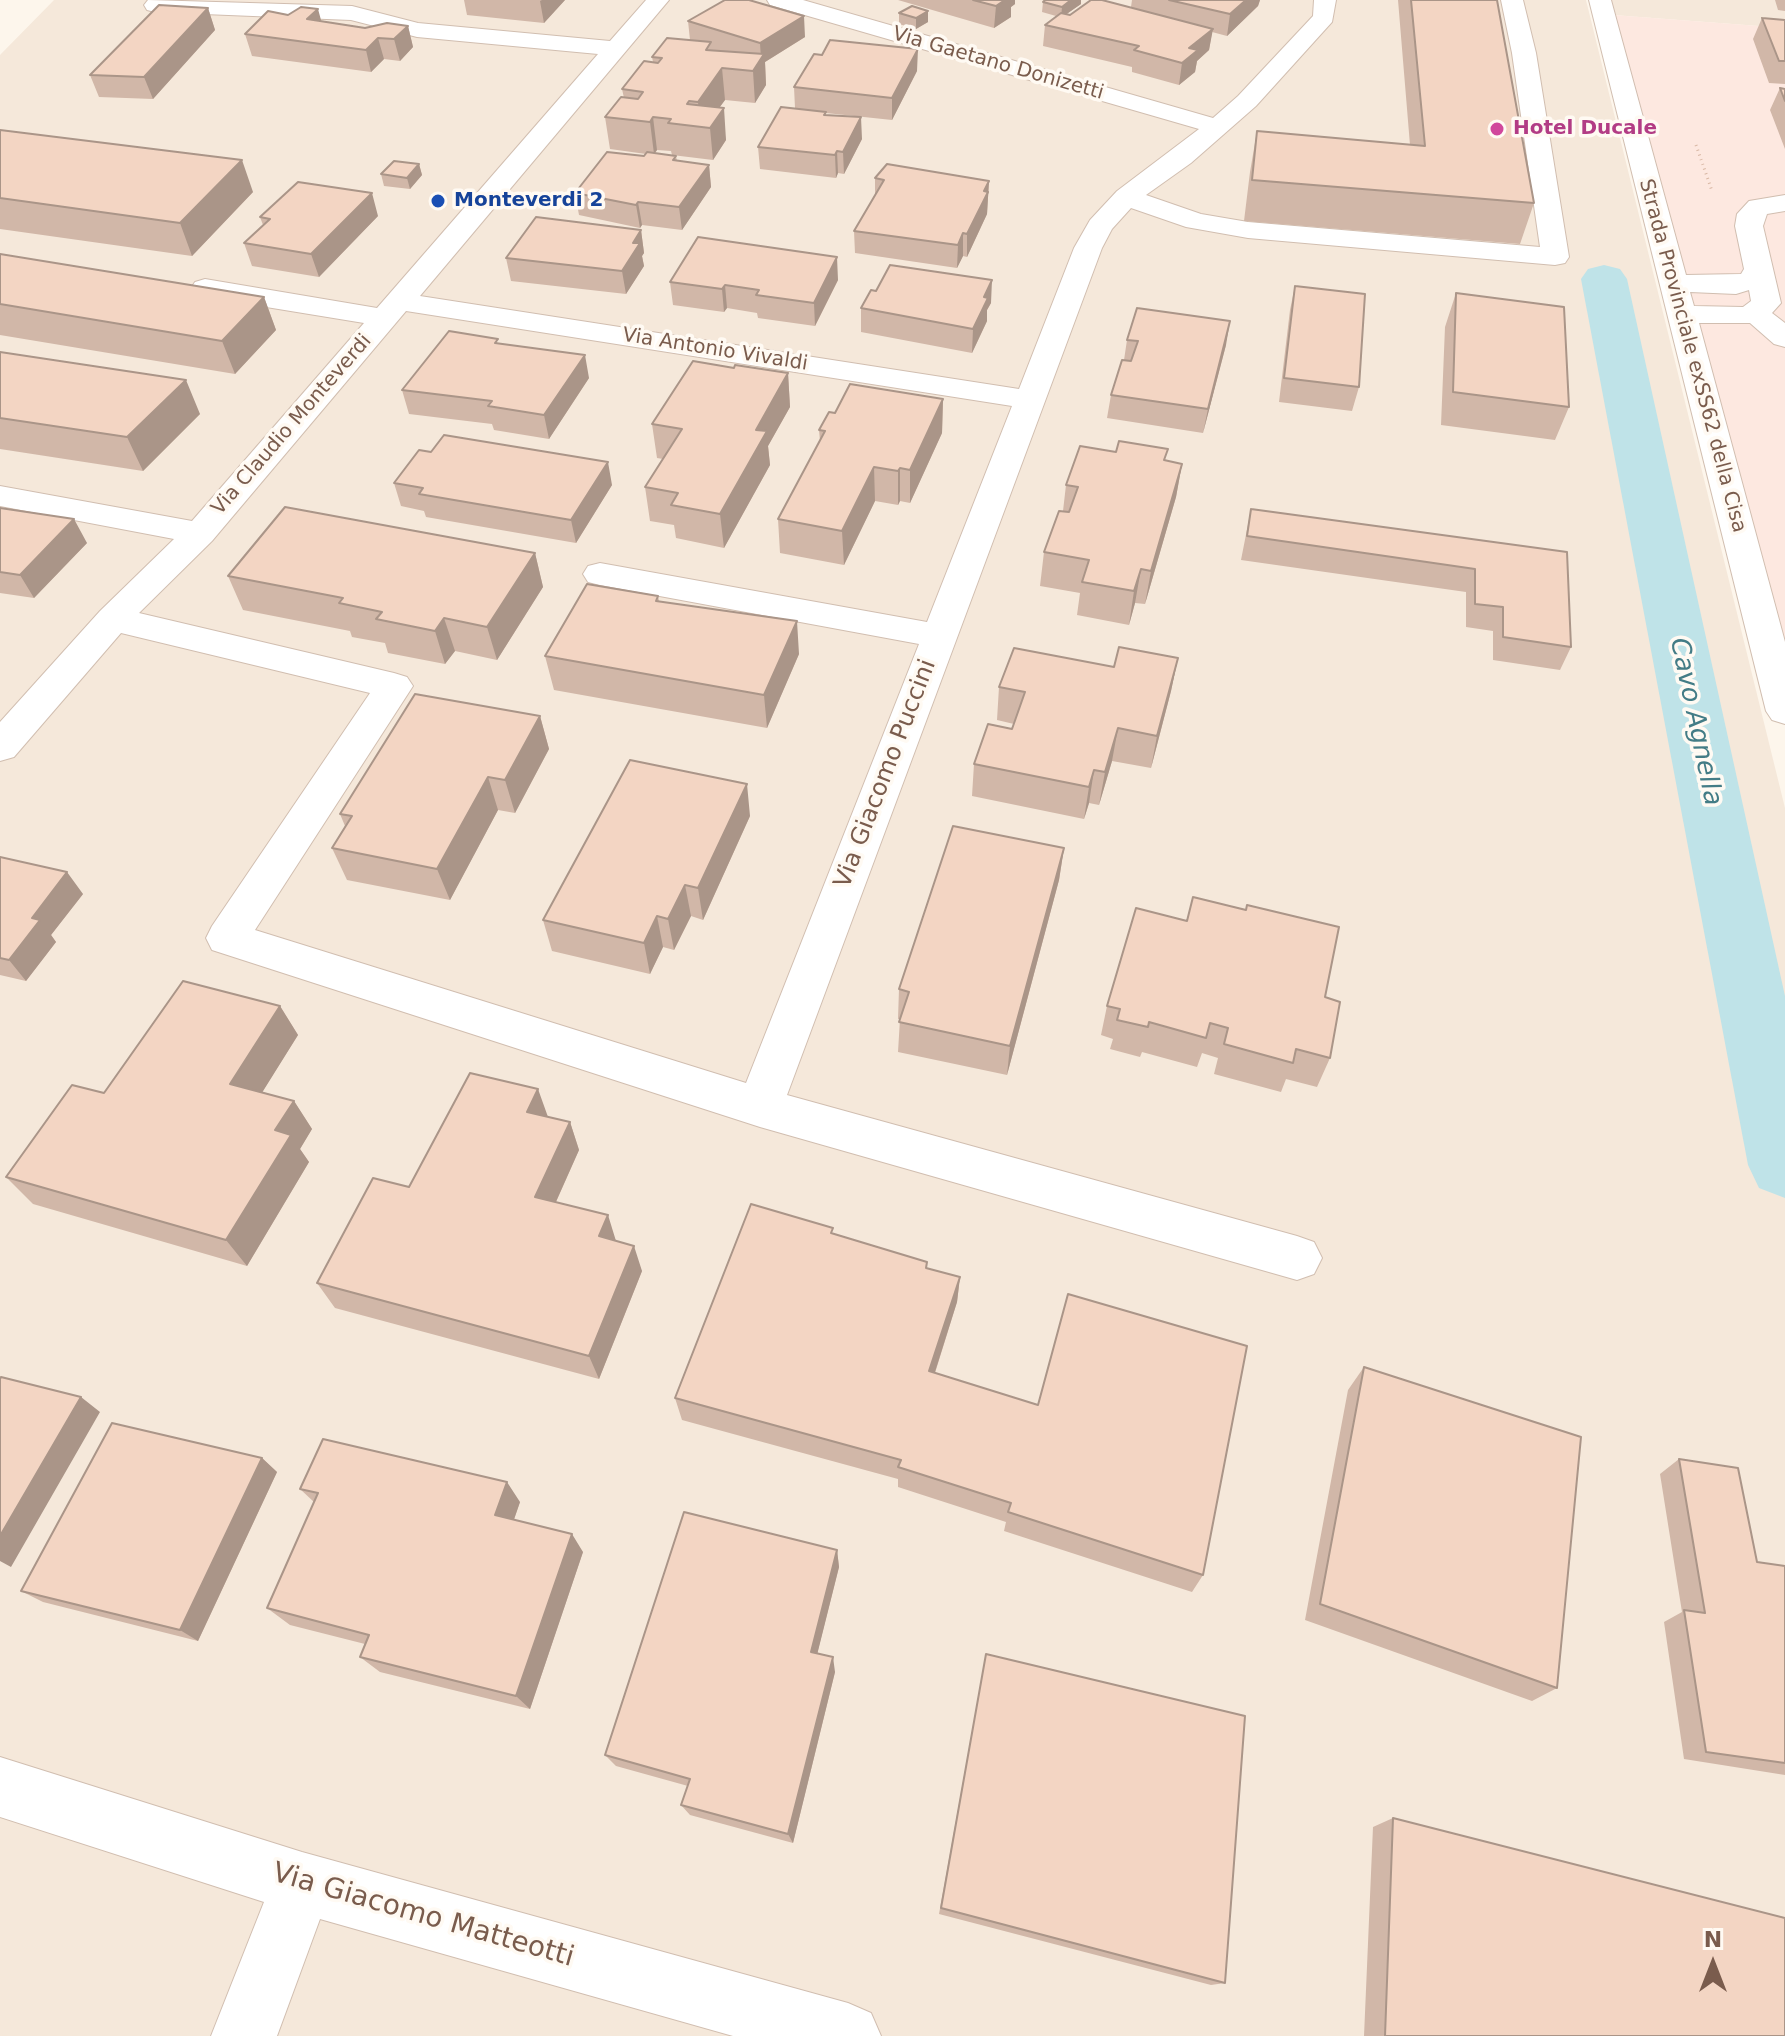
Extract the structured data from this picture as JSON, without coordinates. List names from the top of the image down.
{
  "streets": {
    "street": [
      "Via Gaetano Donizetti",
      "Via Antonio Vivaldi",
      "Strada Provinciale exSS62 della Cisa",
      "Via Claudio Monteverdi",
      "Via Giacomo Puccini",
      "Via Giacomo Matteotti"
    ]
  },
  "crossings": [
    ["Via Gaetano Donizetti", "Via Giacomo Puccini"],
    ["Via Antonio Vivaldi", "Via Claudio Monteverdi"],
    ["Via Antonio Vivaldi", "Via Giacomo Puccini"]
  ],
  "water": ["Cavo Agnella"],
  "places": ["Hotel Ducale", "Monteverdi 2"],
  "north": "top"
}
